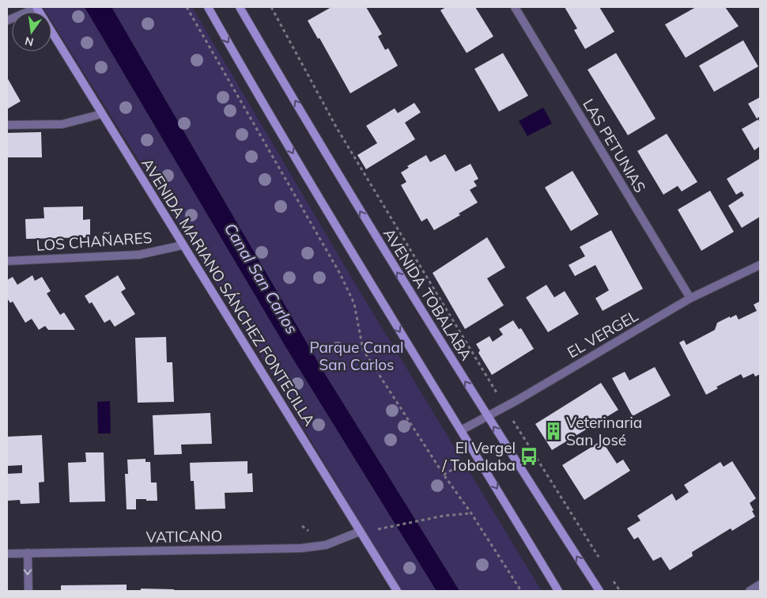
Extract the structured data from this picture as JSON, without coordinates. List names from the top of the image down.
{
  "streets": {
    "main road": ["AVENIDA MARIANO SÁNCHEZ FONTECILLA", "AVENIDA TOBALABA"],
    "street": [
      "LAS PETUNIAS",
      "LOS CHAÑARES",
      "EL VERGEL",
      "VATICANO"
    ]
  },
  "crossings": [
    ["LAS PETUNIAS", "EL VERGEL"],
    ["LOS CHAÑARES", "AVENIDA MARIANO SÁNCHEZ FONTECILLA"],
    ["AVENIDA MARIANO SÁNCHEZ FONTECILLA", "VATICANO"],
    ["AVENIDA TOBALABA", "EL VERGEL"]
  ],
  "water": ["Canal San Carlos"],
  "parks": ["Parque Canal San Carlos"],
  "places": {
    "building": ["Veterinaria San José"],
    "bus stop": ["El Vergel / Tobalaba"]
  },
  "north": "bottom"
}
